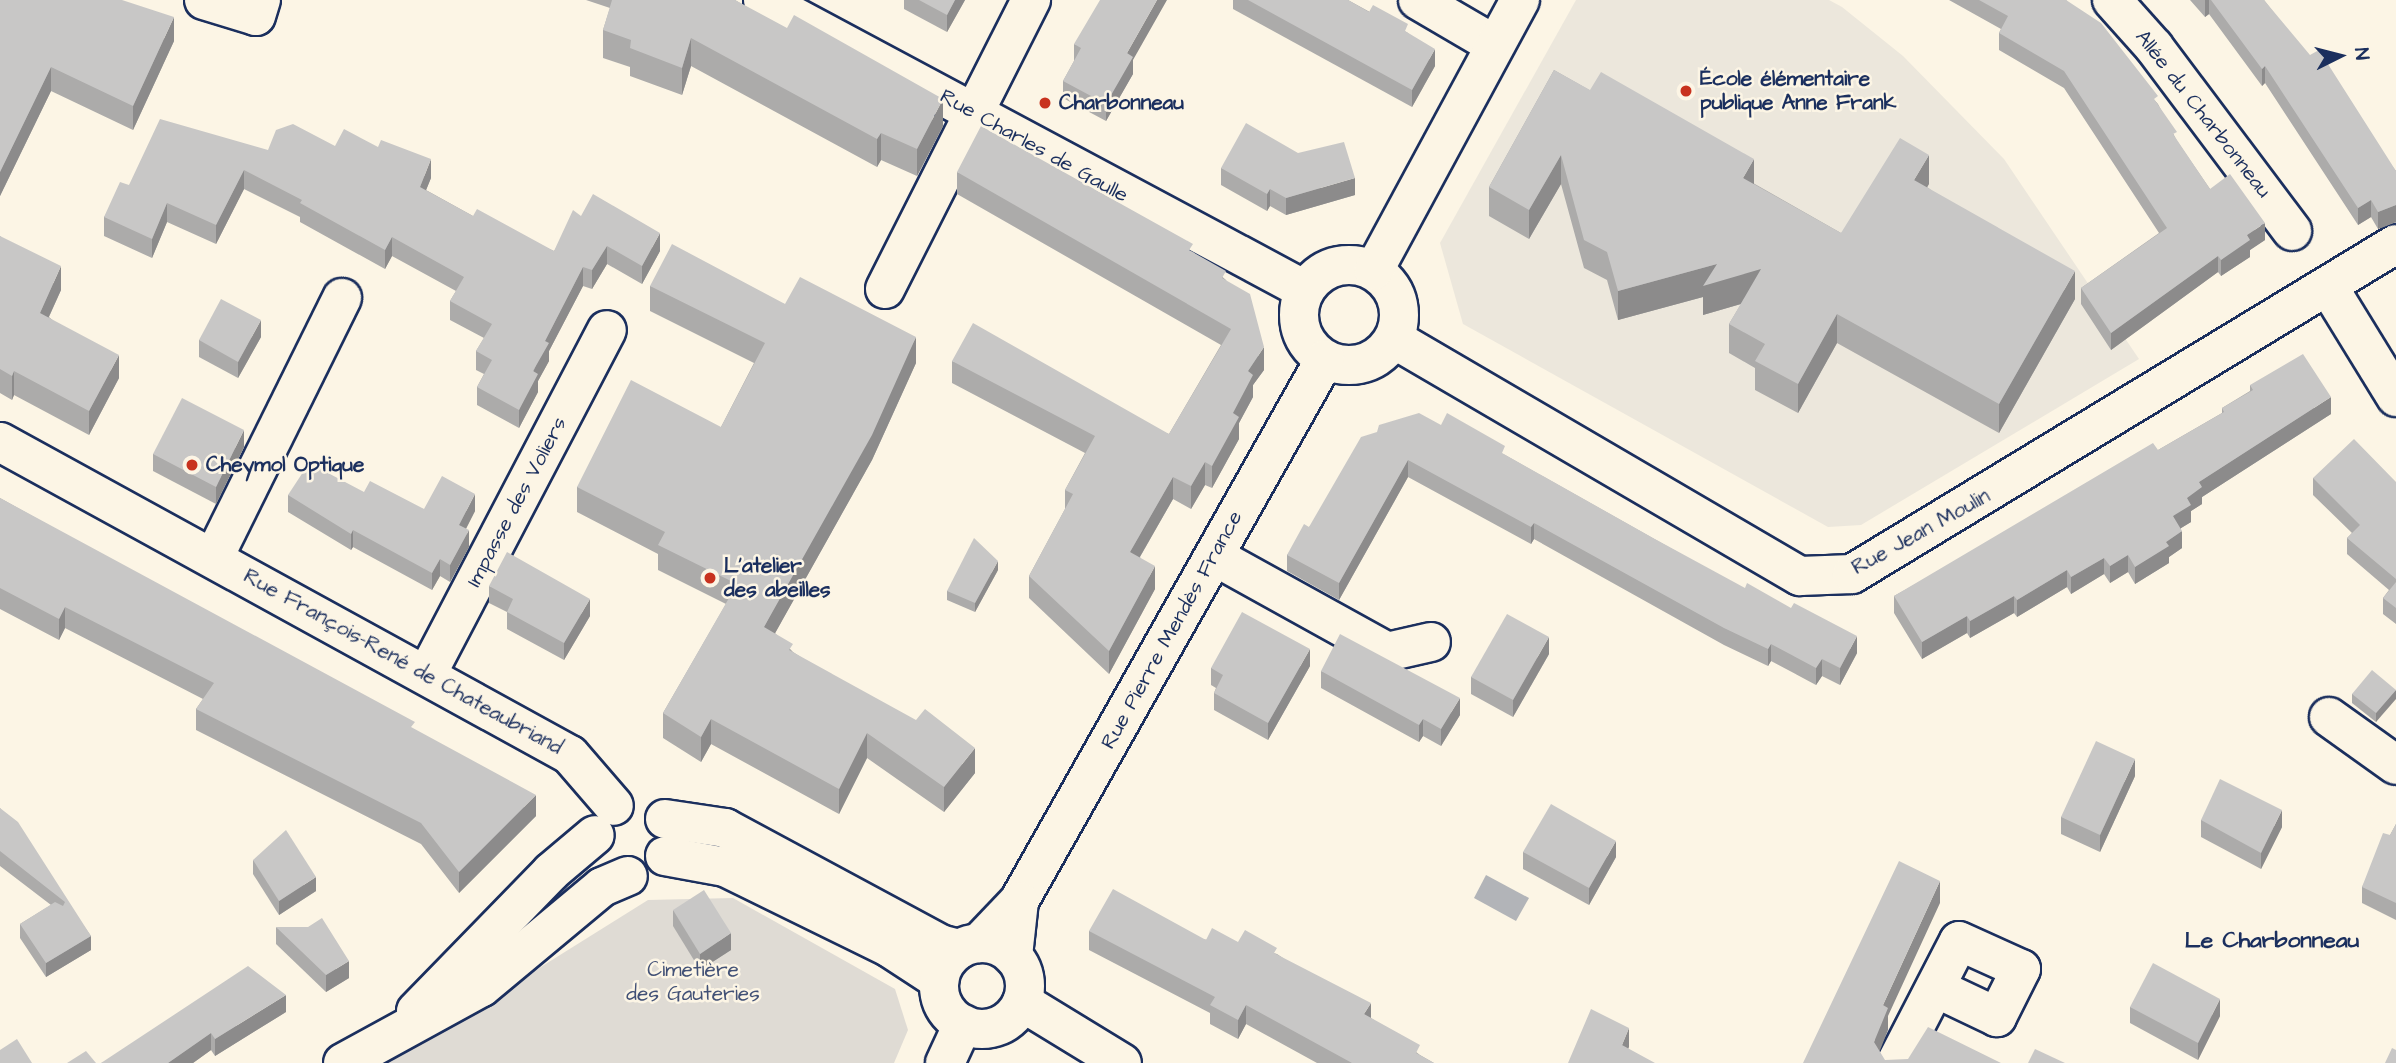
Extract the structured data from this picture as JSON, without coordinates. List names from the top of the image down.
{
  "streets": {
    "street": [
      "Allée du Charbonneau",
      "Rue Charles de Gaulle",
      "Impasse des Voliers",
      "Rue Jean Moulin",
      "Rue Pierre Mendès France",
      "Rue François-René de Chateaubriand"
    ]
  },
  "crossings": [
    ["Rue Charles de Gaulle", "Rue Jean Moulin"],
    ["Rue Charles de Gaulle", "Rue Pierre Mendès France"],
    ["Impasse des Voliers", "Rue François-René de Chateaubriand"],
    ["Rue Jean Moulin", "Rue Pierre Mendès France"]
  ],
  "districts": ["Le Charbonneau"],
  "parks": ["Cimetière des Gauteries"],
  "places": [
    "École élémentaire publique Anne Frank",
    "Charbonneau",
    "Cheymol Optique",
    "L'atelier des abeilles"
  ],
  "north": "right"
}
